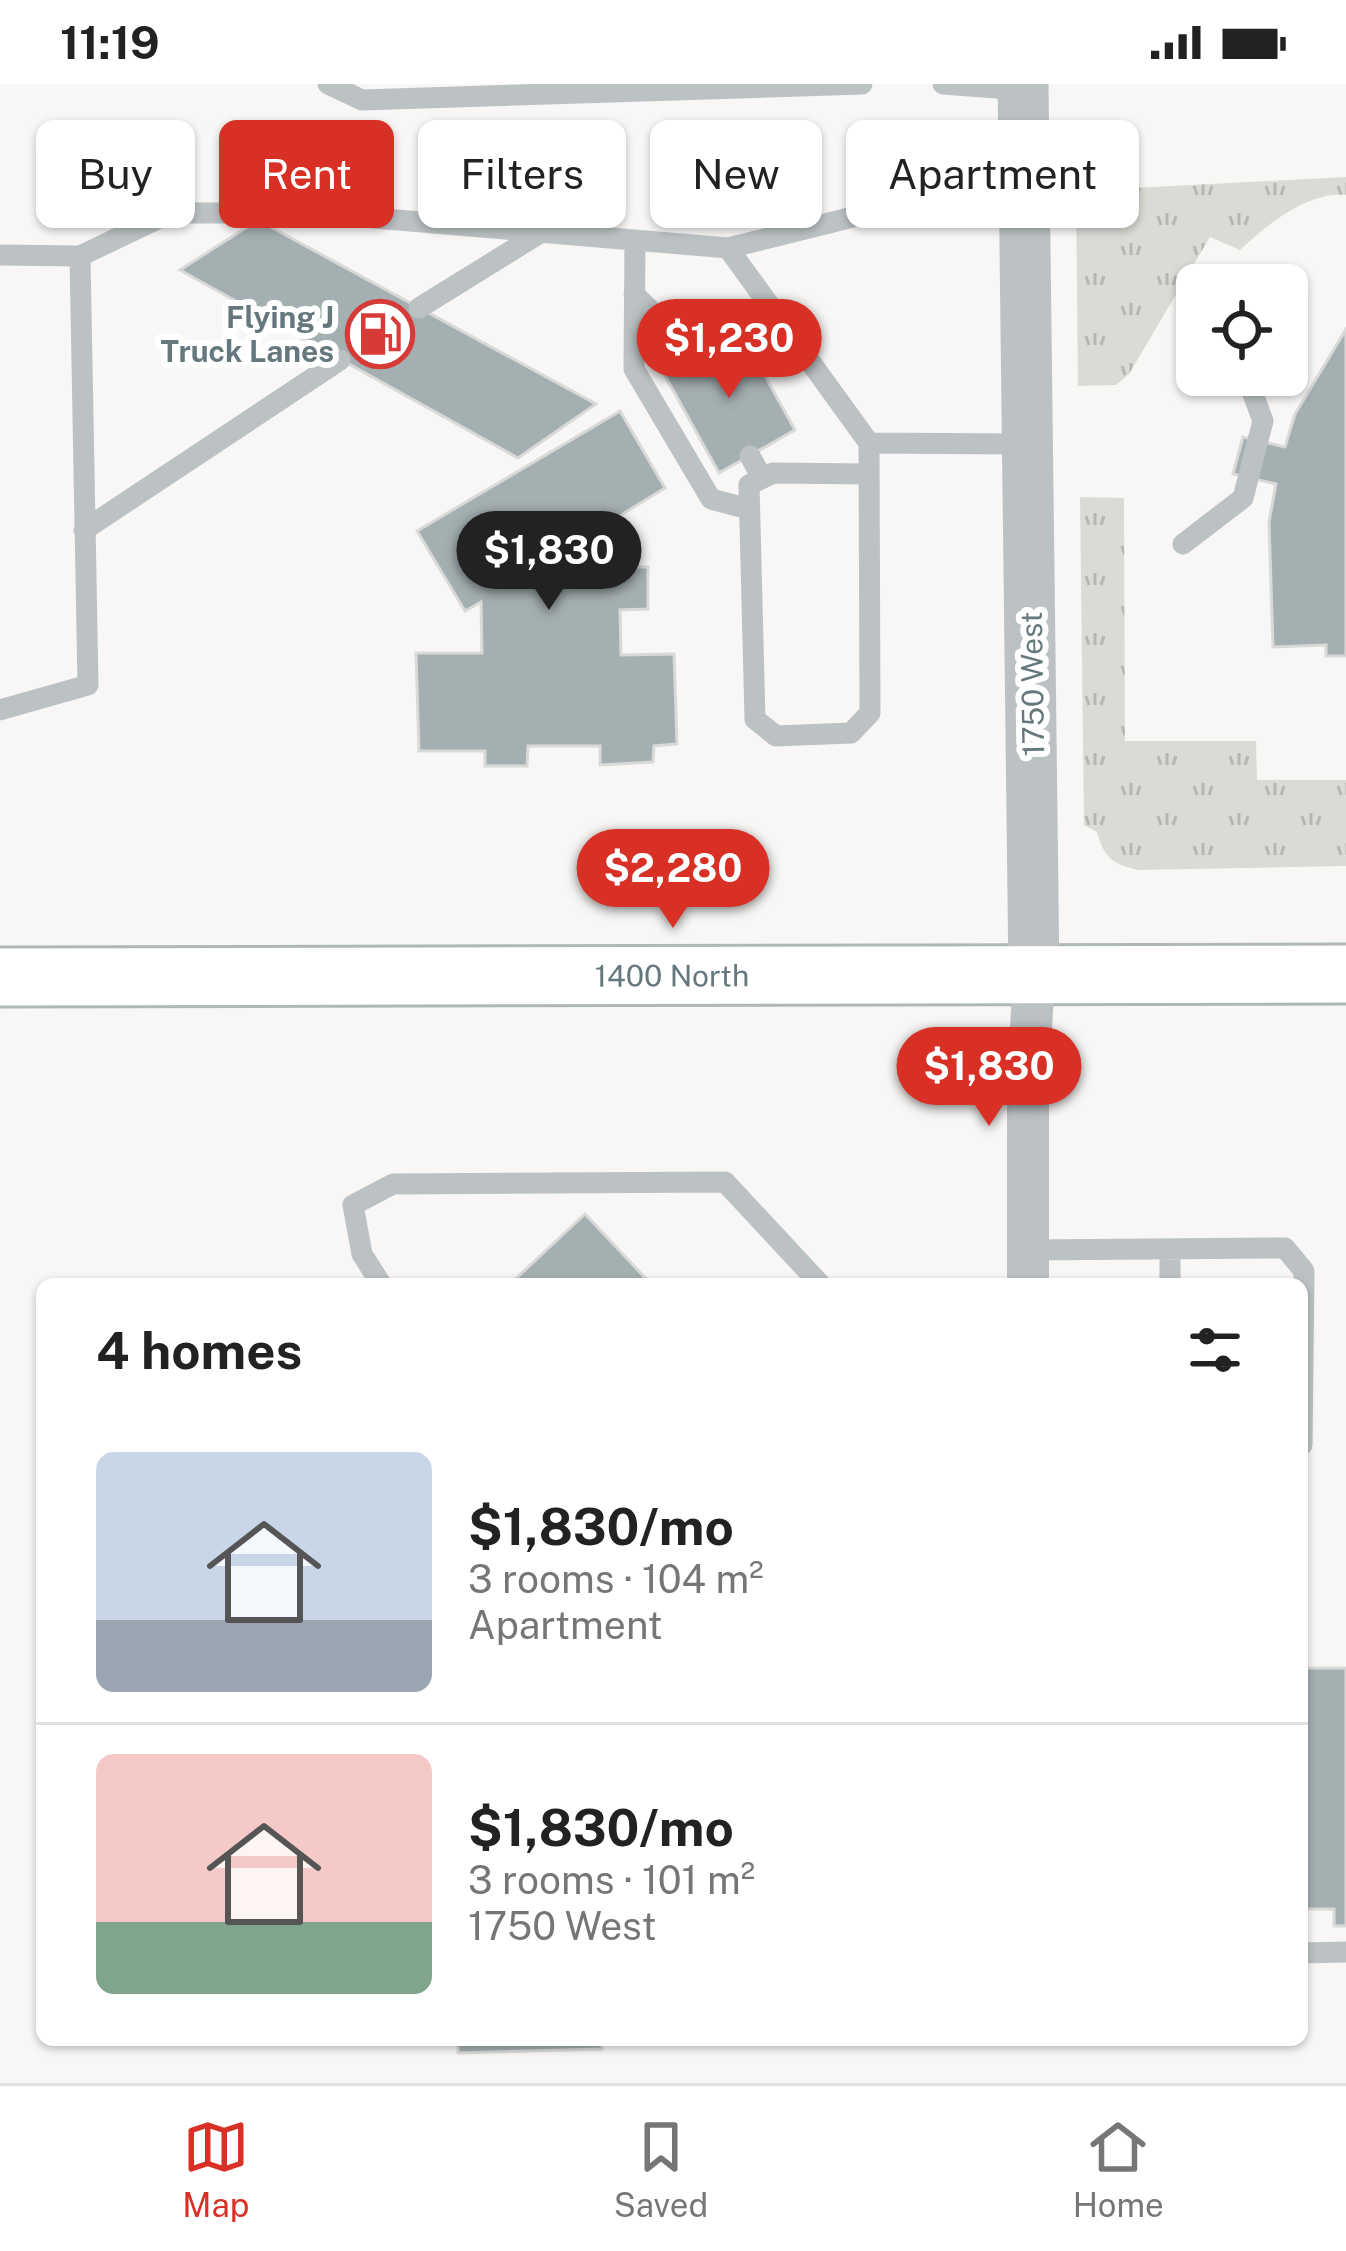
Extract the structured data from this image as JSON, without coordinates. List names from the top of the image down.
{
  "streets": {
    "main road": ["1400 North"],
    "street": ["1750 West"]
  },
  "crossings": [
    ["1750 West", "1400 North"]
  ],
  "places": {
    "fuel station": ["Flying J Truck Lanes"]
  },
  "page": {
    "status": "11:19",
    "chip": [
      "Buy",
      "Rent",
      "Filters",
      "New",
      "Apartment"
    ],
    "price": [
      "$1,230",
      "$1,830",
      "$2,280",
      "$1,830"
    ],
    "heading": "4 homes",
    "list": [
      {
        "name": "$1,830/mo",
        "note": "3 rooms · 104 m² · Apartment"
      },
      {
        "name": "$1,830/mo",
        "note": "3 rooms · 101 m² · 1750 West"
      }
    ],
    "tabs": ["Map", "Saved", "Home"]
  }
}
